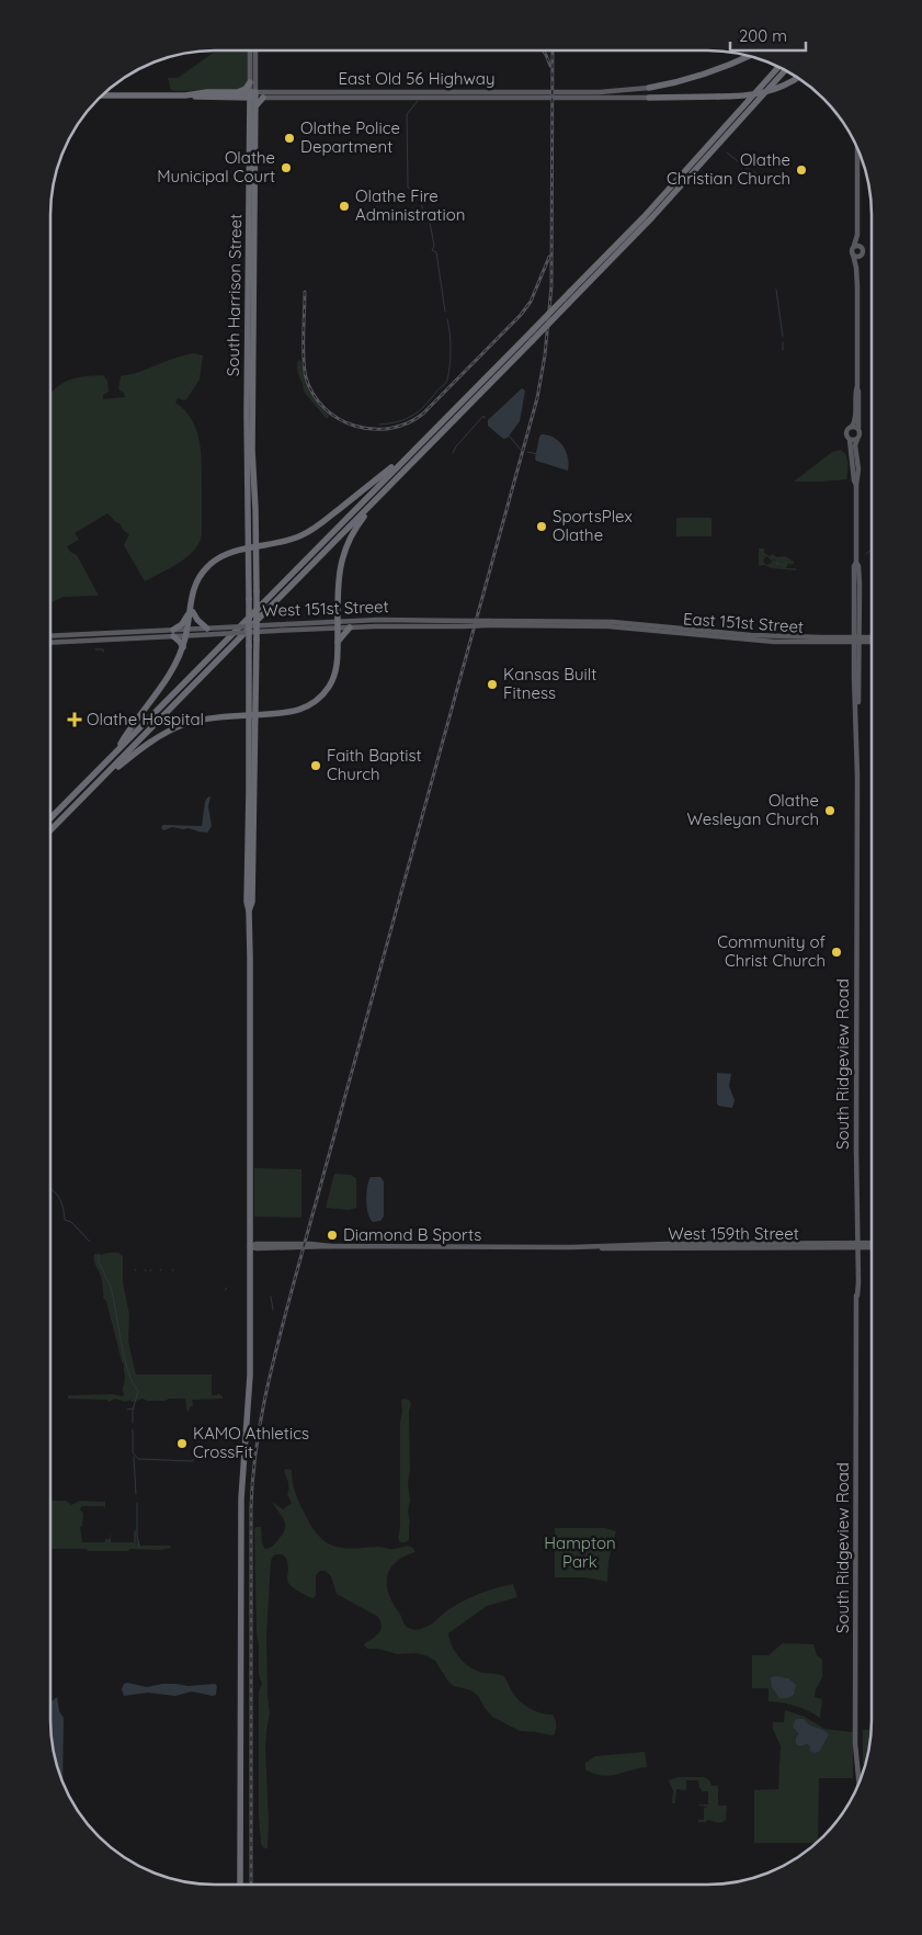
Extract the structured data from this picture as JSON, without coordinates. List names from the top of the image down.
{
  "streets": {
    "highway": ["East Old 56 Highway", "South Harrison Street"],
    "main road": [
      "West 151st Street",
      "East 151st Street",
      "South Ridgeview Road",
      "West 159th Street"
    ]
  },
  "crossings": [
    ["East Old 56 Highway", "South Harrison Street"],
    ["West 151st Street", "East 151st Street"],
    ["East 151st Street", "South Ridgeview Road"],
    ["South Ridgeview Road", "West 159th Street"]
  ],
  "parks": ["Hampton Park"],
  "places": {
    "other": [
      "Olathe Police Department",
      "Olathe Municipal Court",
      "Olathe Christian Church",
      "Olathe Fire Administration",
      "SportsPlex Olathe",
      "Kansas Built Fitness",
      "Faith Baptist Church",
      "Olathe Wesleyan Church",
      "Community of Christ Church",
      "Diamond B Sports",
      "KAMO Athletics CrossFit"
    ],
    "health": ["Olathe Hospital"]
  },
  "scale_bar": "200 m"
}
